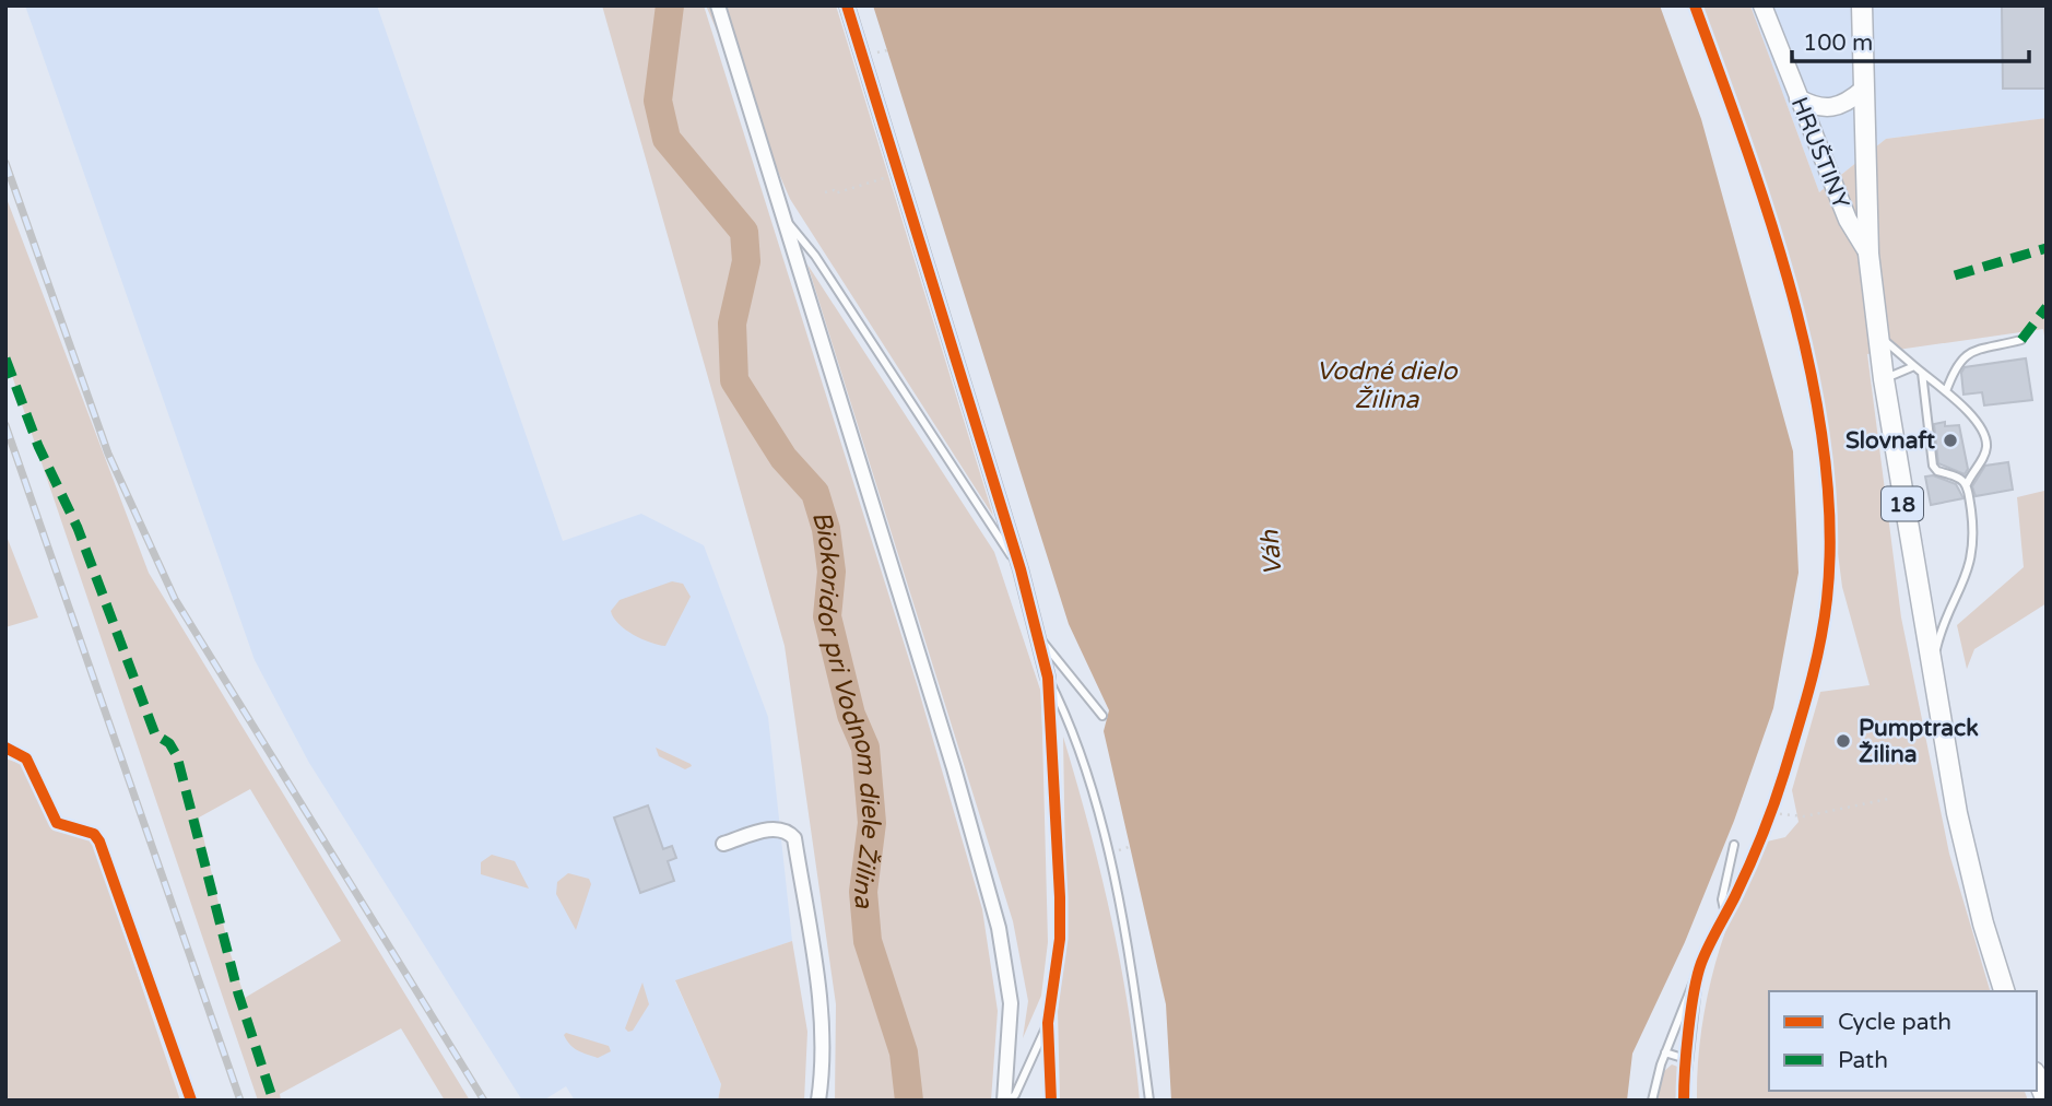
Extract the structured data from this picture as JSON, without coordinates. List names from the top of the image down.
{
  "streets": {
    "main road": ["18"],
    "street": ["HRUŠTINY"]
  },
  "crossings": [
    ["HRUŠTINY", "18"]
  ],
  "water": ["Vodné dielo Žilina", "Váh", "Biokoridor pri Vodnom diele Žilina"],
  "places": ["Slovnaft", "Pumptrack Žilina"],
  "legend": ["Cycle path", "Path"],
  "scale_bar": "100 m"
}
